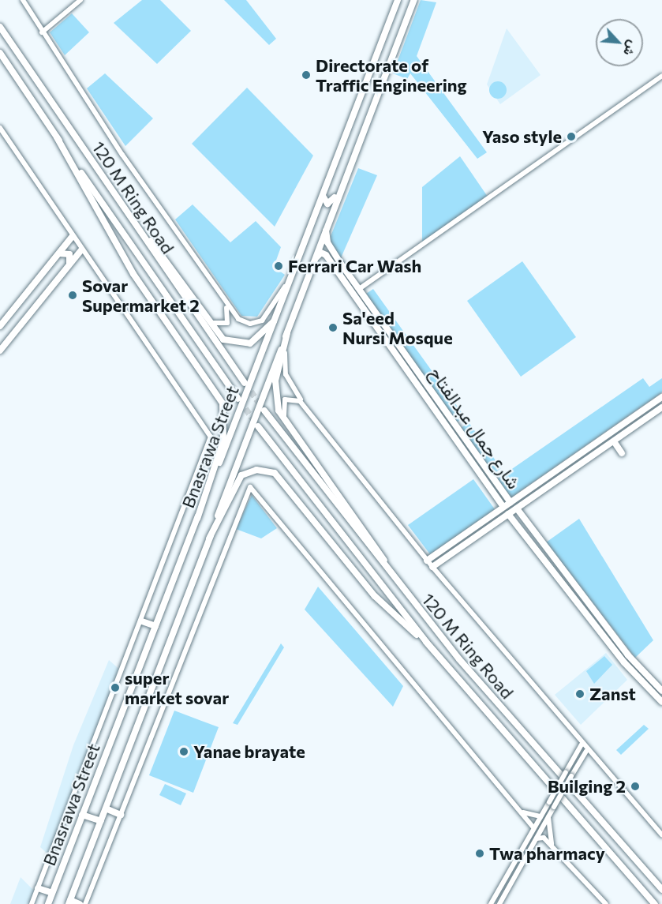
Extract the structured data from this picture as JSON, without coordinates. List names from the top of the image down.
{
  "streets": {
    "highway": ["120 M Ring Road"],
    "main road": ["شارع جمال عبدالفتاح", "Bnasrawa Street"]
  },
  "crossings": [
    ["شارع جمال عبدالفتاح", "Bnasrawa Street"]
  ],
  "places": [
    "Directorate of Traffic Engineering",
    "Yaso style",
    "Ferrari Car Wash",
    "Sovar Supermarket 2",
    "Sa'eed Nursi Mosque",
    "super market sovar",
    "Zanst",
    "Yanae brayate",
    "Builging 2",
    "Twa pharmacy"
  ],
  "north": "bottom right"
}
